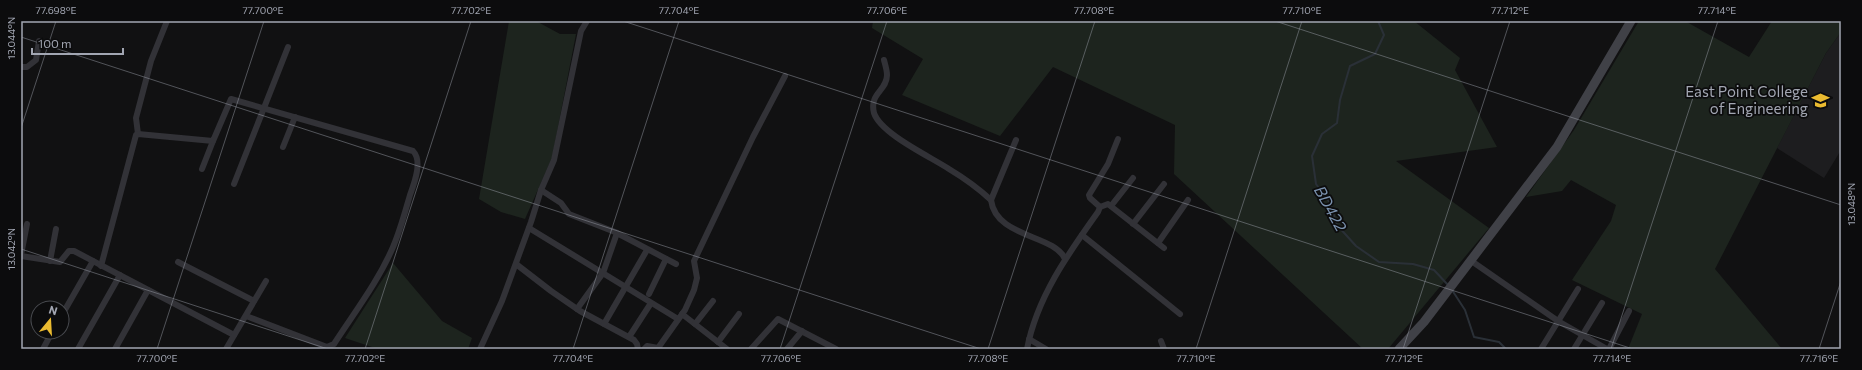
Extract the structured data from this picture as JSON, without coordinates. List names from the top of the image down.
{
  "water": ["BD422"],
  "places": {
    "school or university": ["East Point College of Engineering"]
  },
  "scale_bar": "100 m",
  "north": "top",
  "coordinates": [
    "77.698°E",
    "77.700°E",
    "77.702°E",
    "77.704°E",
    "77.706°E",
    "77.708°E",
    "77.710°E",
    "77.712°E",
    "77.714°E",
    "13.044°N",
    "13.048°N",
    "13.042°N",
    "77.716°E"
  ]
}
